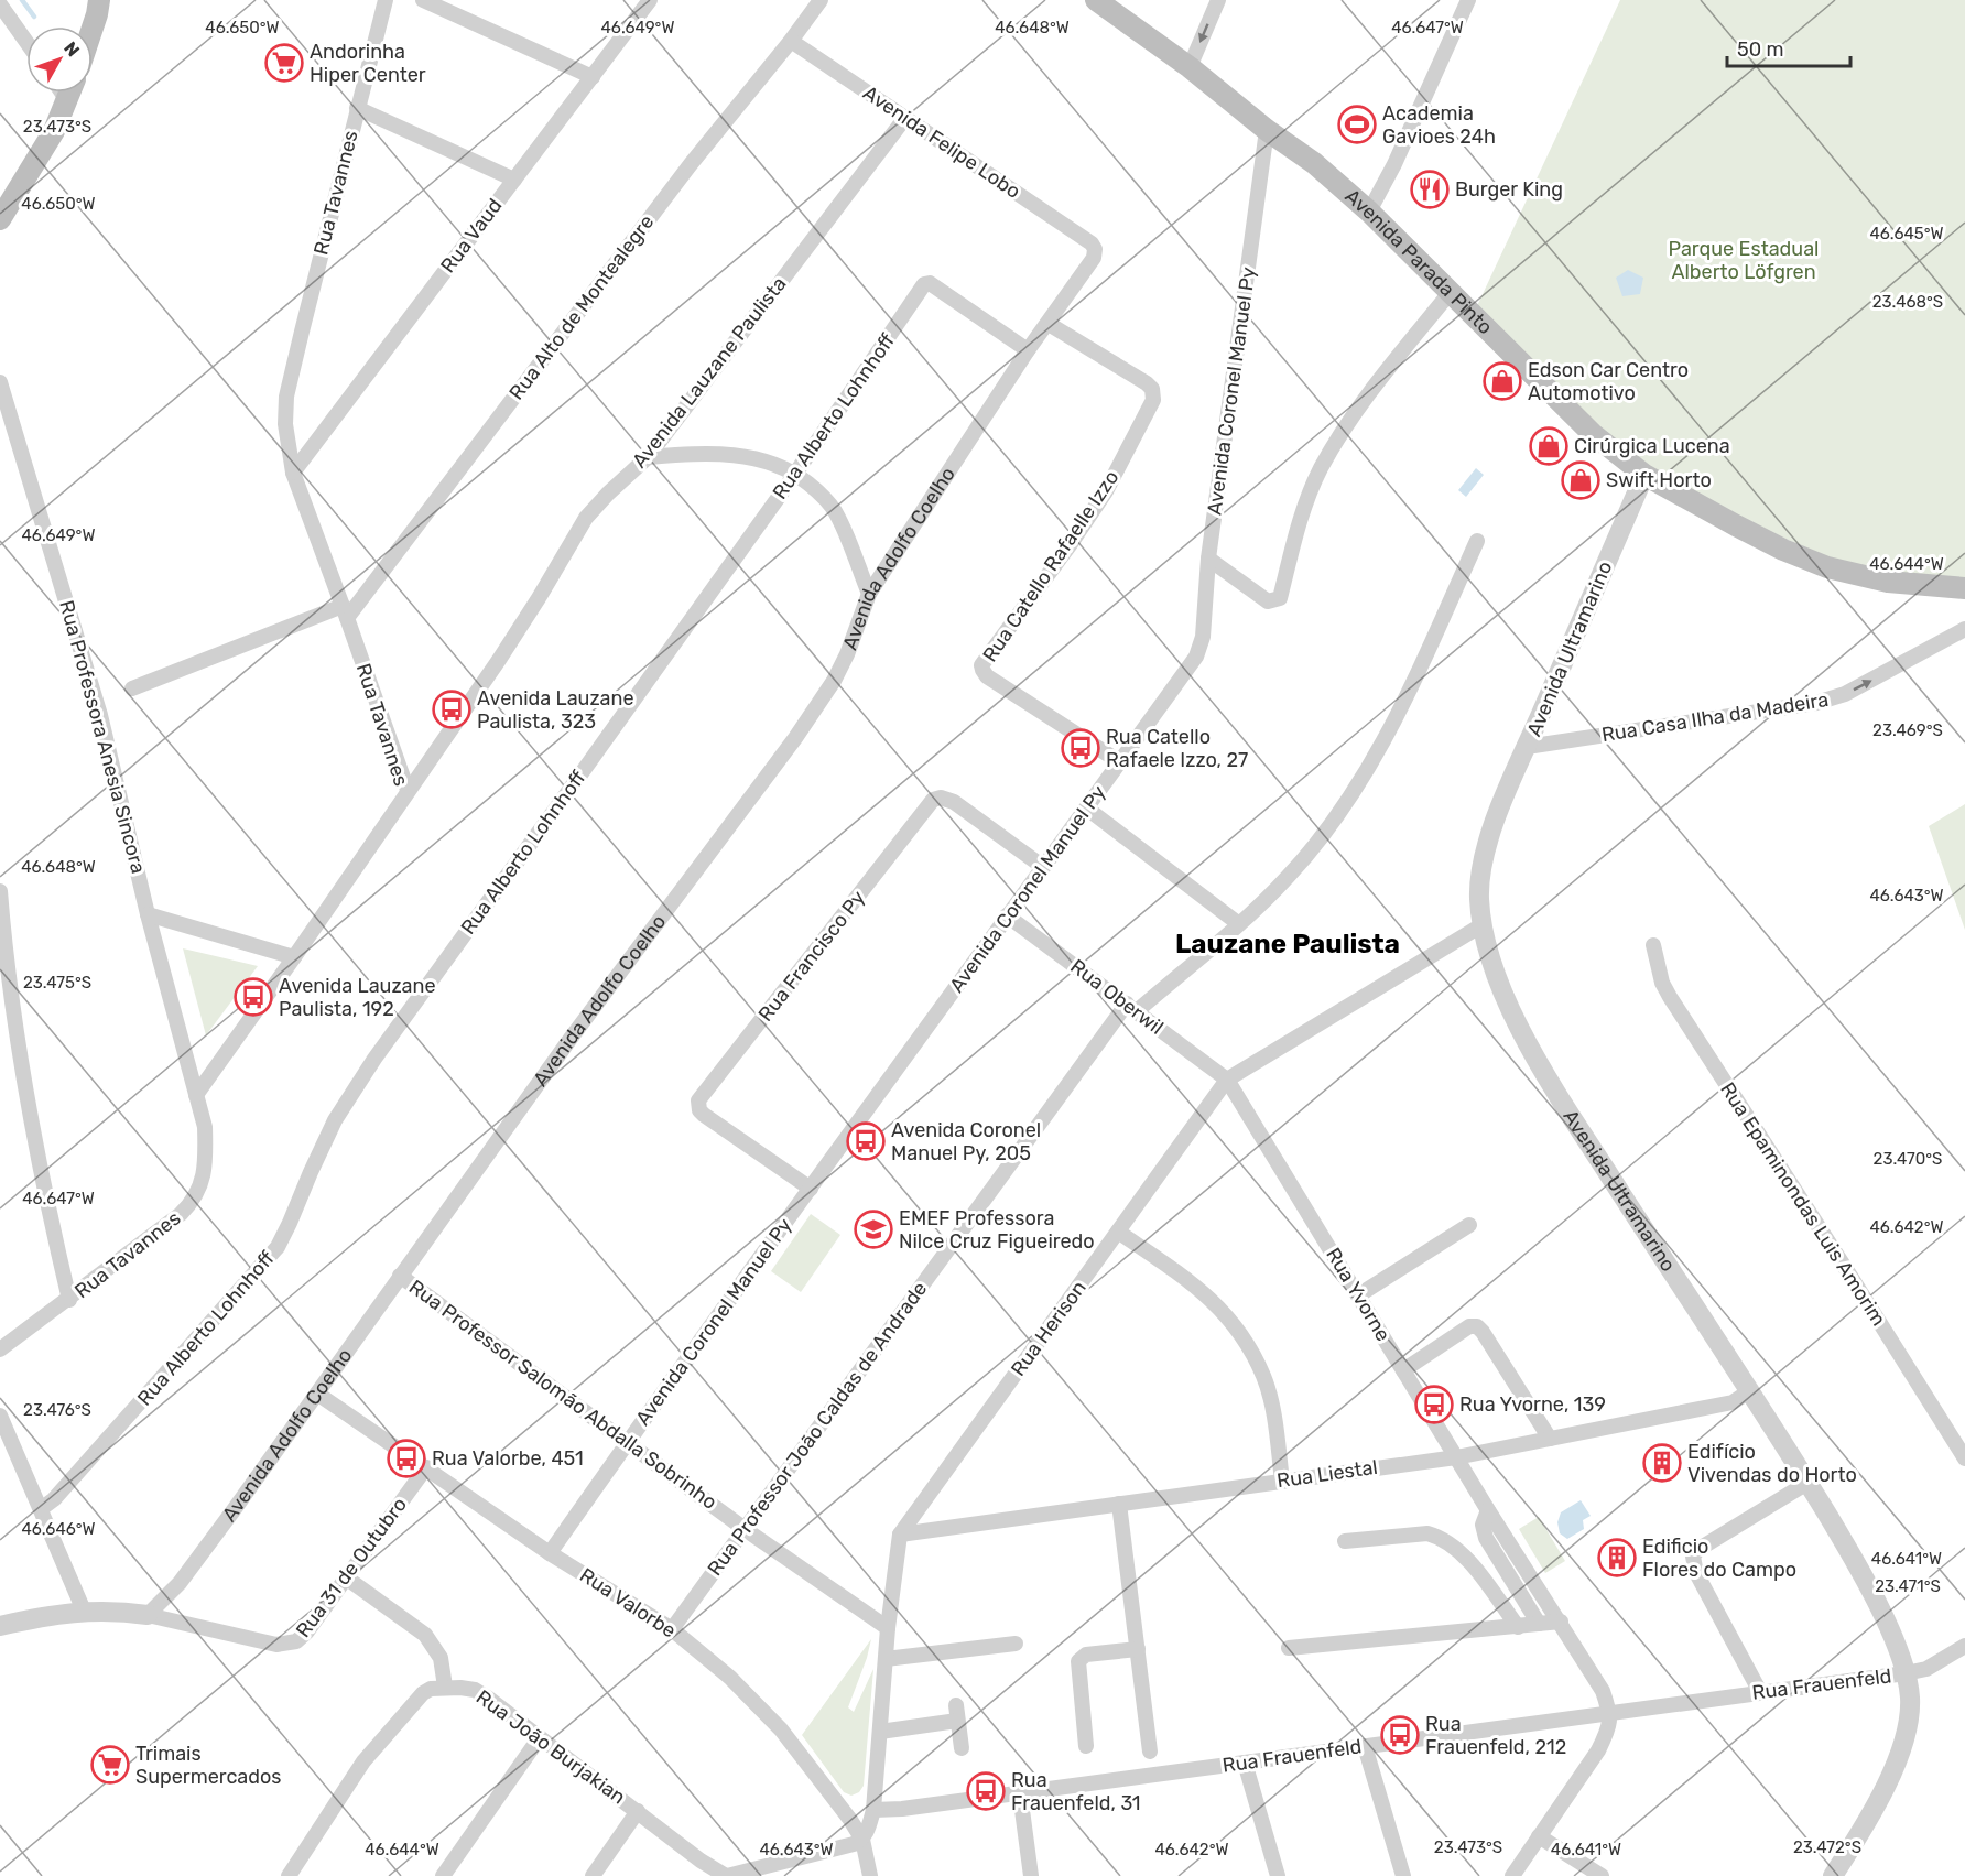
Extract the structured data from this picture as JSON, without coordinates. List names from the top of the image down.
{
  "streets": {
    "main road": ["Avenida Parada Pinto"],
    "street": [
      "Avenida Felipe Lobo",
      "Rua Tavannes",
      "Rua Vaud",
      "Rua Alto de Montealegre",
      "Avenida Lauzane Paulista",
      "Avenida Coronel Manuel Py",
      "Rua Alberto Lohnhoff",
      "Avenida Adolfo Coelho",
      "Rua Catello Rafaelle Izzo",
      "Avenida Ultramarino",
      "Rua Casa Ilha da Madeira",
      "Rua Professora Anesia Sincora",
      "Rua Francisco Py",
      "Rua Oberwil",
      "Rua Epaminondas Luis Amorim",
      "Rua Yvorne",
      "Rua Herison",
      "Rua Professor Salomão Abdalla Sobrinho",
      "Rua Professor João Caldas de Andrade",
      "Rua Liestal",
      "Rua 31 de Outubro",
      "Rua Valorbe",
      "Rua Frauenfeld",
      "Rua João Burjakian"
    ]
  },
  "crossings": [
    ["Avenida Felipe Lobo", "Rua Alto de Montealegre"],
    ["Avenida Felipe Lobo", "Avenida Lauzane Paulista"],
    ["Avenida Felipe Lobo", "Avenida Adolfo Coelho"],
    ["Rua Tavannes", "Rua Vaud"],
    ["Rua Tavannes", "Rua Alto de Montealegre"],
    ["Rua Tavannes", "Avenida Lauzane Paulista"],
    ["Rua Tavannes", "Rua Professora Anesia Sincora"],
    ["Avenida Parada Pinto", "Avenida Coronel Manuel Py"],
    ["Avenida Parada Pinto", "Avenida Ultramarino"],
    ["Avenida Coronel Manuel Py", "Rua Catello Rafaelle Izzo"],
    ["Avenida Coronel Manuel Py", "Rua Francisco Py"],
    ["Avenida Coronel Manuel Py", "Rua Oberwil"],
    ["Avenida Coronel Manuel Py", "Rua Professor Salomão Abdalla Sobrinho"],
    ["Avenida Coronel Manuel Py", "Rua Valorbe"],
    ["Rua Alberto Lohnhoff", "Avenida Adolfo Coelho"],
    ["Avenida Adolfo Coelho", "Rua Catello Rafaelle Izzo"],
    ["Avenida Adolfo Coelho", "Rua Professor Salomão Abdalla Sobrinho"],
    ["Avenida Adolfo Coelho", "Rua 31 de Outubro"],
    ["Avenida Adolfo Coelho", "Rua Valorbe"],
    ["Avenida Ultramarino", "Rua Casa Ilha da Madeira"],
    ["Avenida Ultramarino", "Rua Herison"],
    ["Avenida Ultramarino", "Rua Liestal"],
    ["Avenida Ultramarino", "Rua Frauenfeld"],
    ["Rua Oberwil", "Rua Yvorne"],
    ["Rua Oberwil", "Rua Herison"],
    ["Rua Oberwil", "Rua Professor João Caldas de Andrade"],
    ["Rua Yvorne", "Rua Herison"],
    ["Rua Yvorne", "Rua Liestal"],
    ["Rua Yvorne", "Rua Frauenfeld"],
    ["Rua Herison", "Rua Professor Salomão Abdalla Sobrinho"],
    ["Rua Herison", "Rua Liestal"],
    ["Rua Herison", "Rua Valorbe"],
    ["Rua Herison", "Rua Frauenfeld"],
    ["Rua Herison", "Rua João Burjakian"],
    ["Rua Professor Salomão Abdalla Sobrinho", "Rua Professor João Caldas de Andrade"],
    ["Rua Professor João Caldas de Andrade", "Rua Valorbe"],
    ["Rua 31 de Outubro", "Rua Valorbe"],
    ["Rua Valorbe", "Rua João Burjakian"]
  ],
  "one_way": ["Rua Casa Ilha da Madeira"],
  "districts": ["Lauzane Paulista"],
  "parks": ["Parque Estadual Alberto Löfgren"],
  "places": {
    "supermarket": ["Andorinha Hiper Center", "Trimais Supermercados"],
    "sports": ["Academia Gavioes 24h"],
    "restaurant": ["Burger King"],
    "shop": ["Edson Car Centro Automotivo", "Cirúrgica Lucena", "Swift Horto"],
    "bus stop": [
      "Avenida Lauzane Paulista, 323",
      "Rua Catello Rafaele Izzo, 27",
      "Avenida Lauzane Paulista, 192",
      "Avenida Coronel Manuel Py, 205",
      "Rua Yvorne, 139",
      "Rua Valorbe, 451",
      "Rua Frauenfeld, 212",
      "Rua Frauenfeld, 31"
    ],
    "school or university": ["EMEF Professora Nilce Cruz Figueiredo"],
    "building": ["Edifício Vivendas do Horto", "Edificio Flores do Campo"]
  },
  "scale_bar": "50 m",
  "north": "top right",
  "coordinates": [
    "46.648°W",
    "46.647°W",
    "46.650°W",
    "46.649°W",
    "23.473°S",
    "46.645°W",
    "23.468°S",
    "46.644°W",
    "23.469°S",
    "46.643°W",
    "23.475°S",
    "23.470°S",
    "46.642°W",
    "23.476°S",
    "46.646°W",
    "46.641°W",
    "23.471°S",
    "23.472°S"
  ]
}
